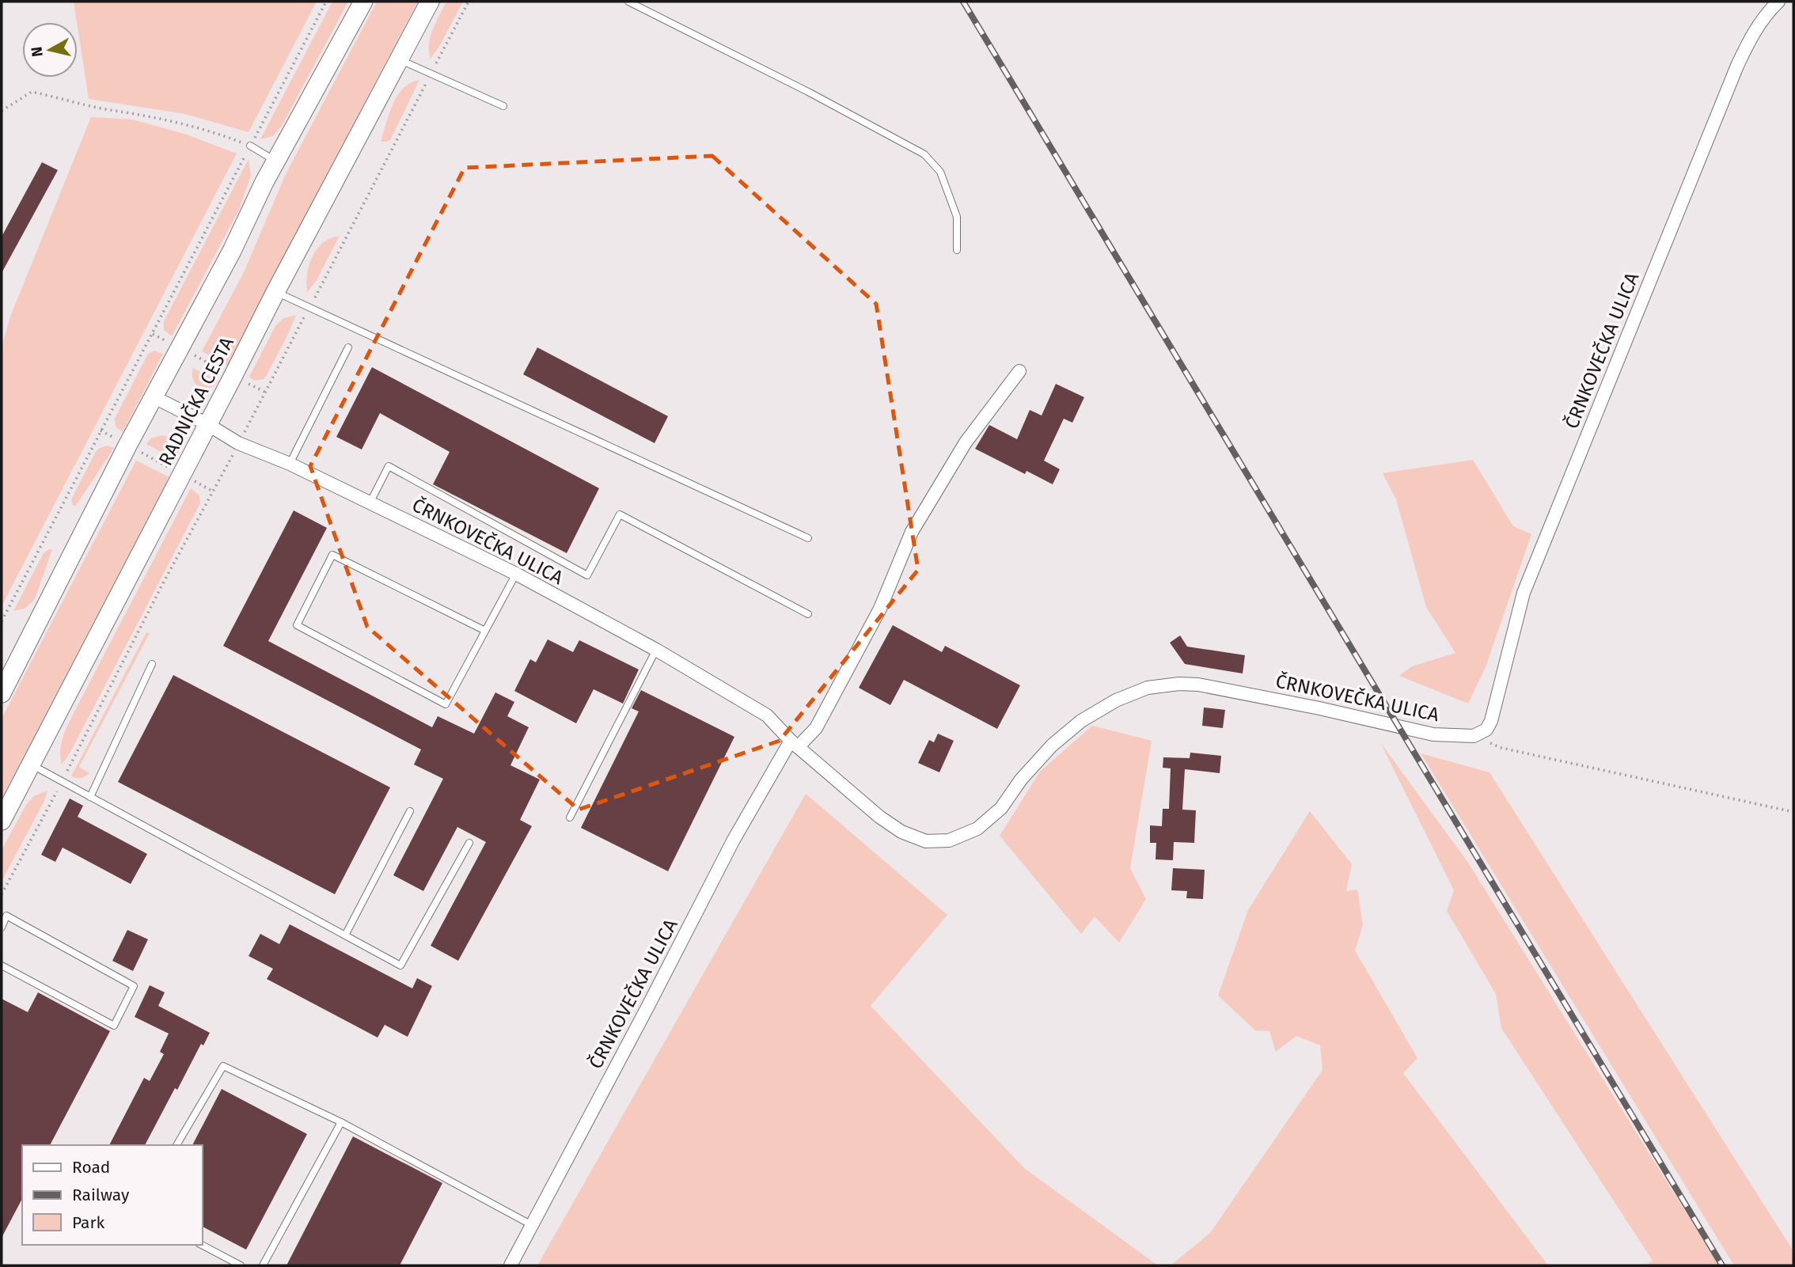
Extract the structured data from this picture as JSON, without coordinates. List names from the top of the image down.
{
  "streets": {
    "main road": ["RADNIČKA CESTA"],
    "street": ["ČRNKOVEČKA ULICA"]
  },
  "crossings": [
    ["ČRNKOVEČKA ULICA", "RADNIČKA CESTA"]
  ],
  "legend": ["Road", "Railway", "Park"],
  "north": "left"
}
